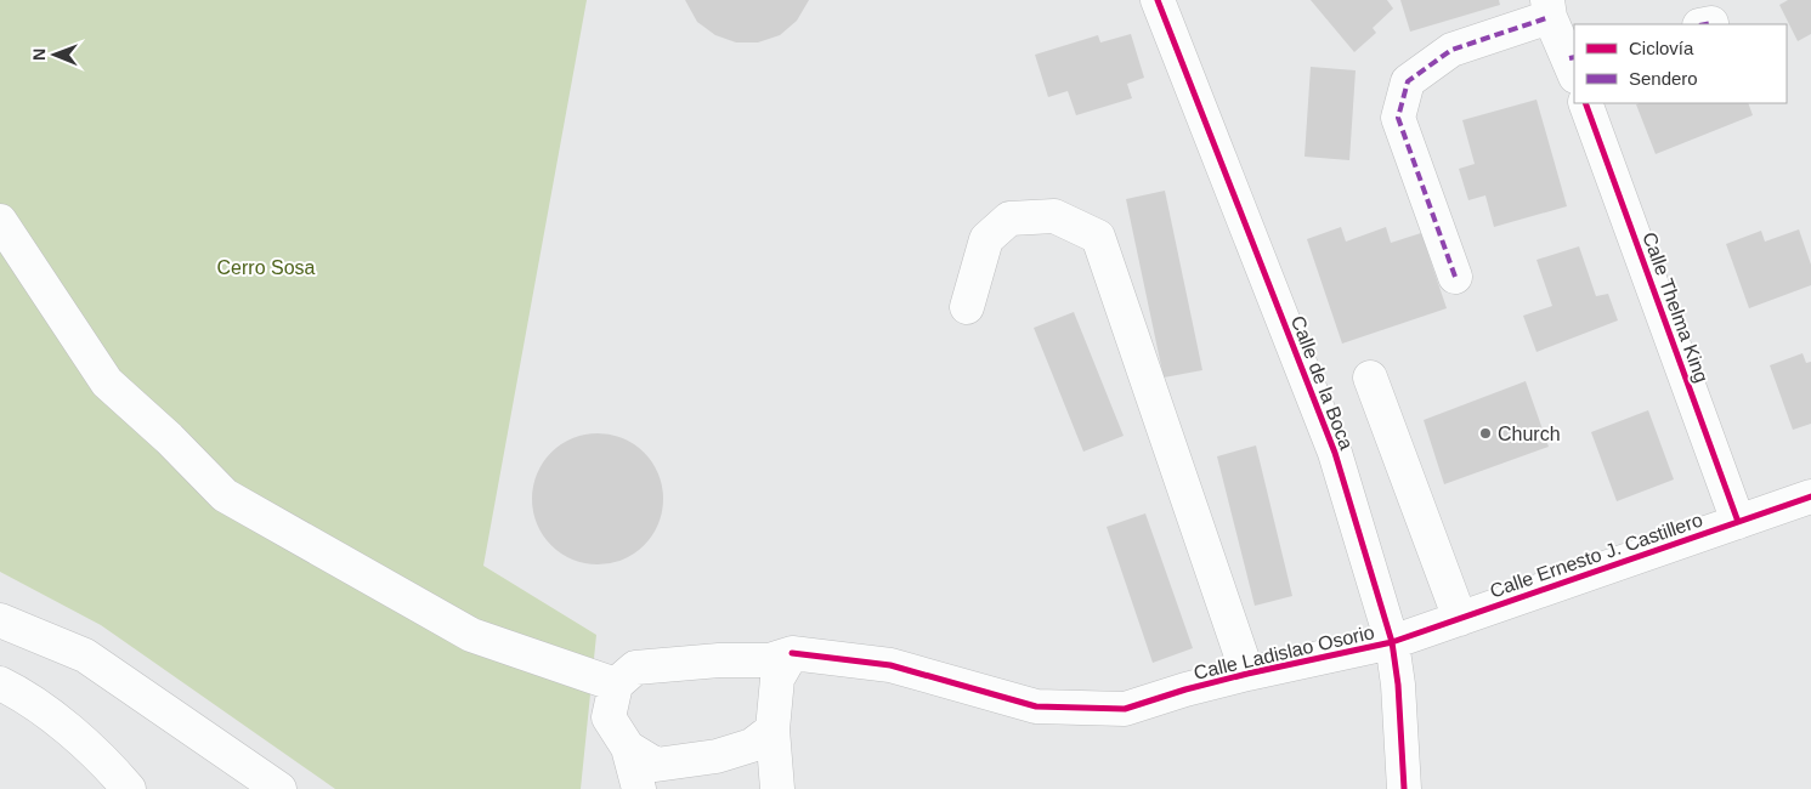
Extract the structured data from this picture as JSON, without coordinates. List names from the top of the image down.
{
  "streets": {
    "street": [
      "Calle Thelma King",
      "Calle de la Boca",
      "Calle Ernesto J. Castillero",
      "Calle Ladislao Osorio"
    ]
  },
  "crossings": [
    ["Calle Thelma King", "Calle Ernesto J. Castillero"],
    ["Calle de la Boca", "Calle Ernesto J. Castillero"],
    ["Calle de la Boca", "Calle Ladislao Osorio"],
    ["Calle Ernesto J. Castillero", "Calle Ladislao Osorio"]
  ],
  "parks": ["Cerro Sosa"],
  "places": ["Church"],
  "legend": ["Ciclovía", "Sendero"],
  "north": "left"
}
